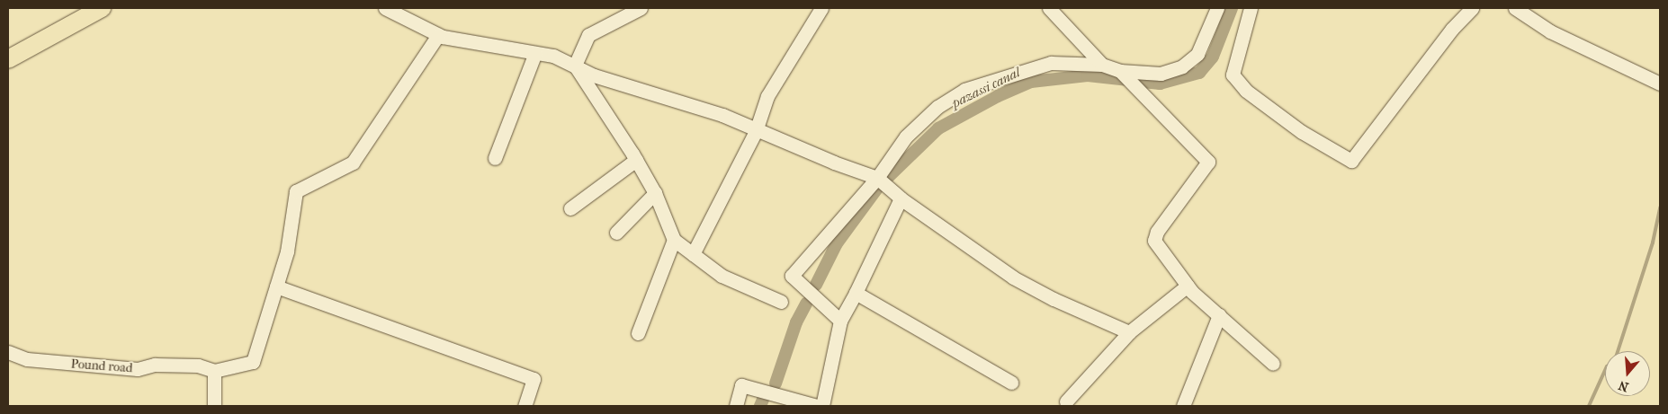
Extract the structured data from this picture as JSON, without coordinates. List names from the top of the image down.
{
  "streets": {
    "street": ["Pound road"]
  },
  "water": ["pazassi canal"],
  "north": "bottom"
}
